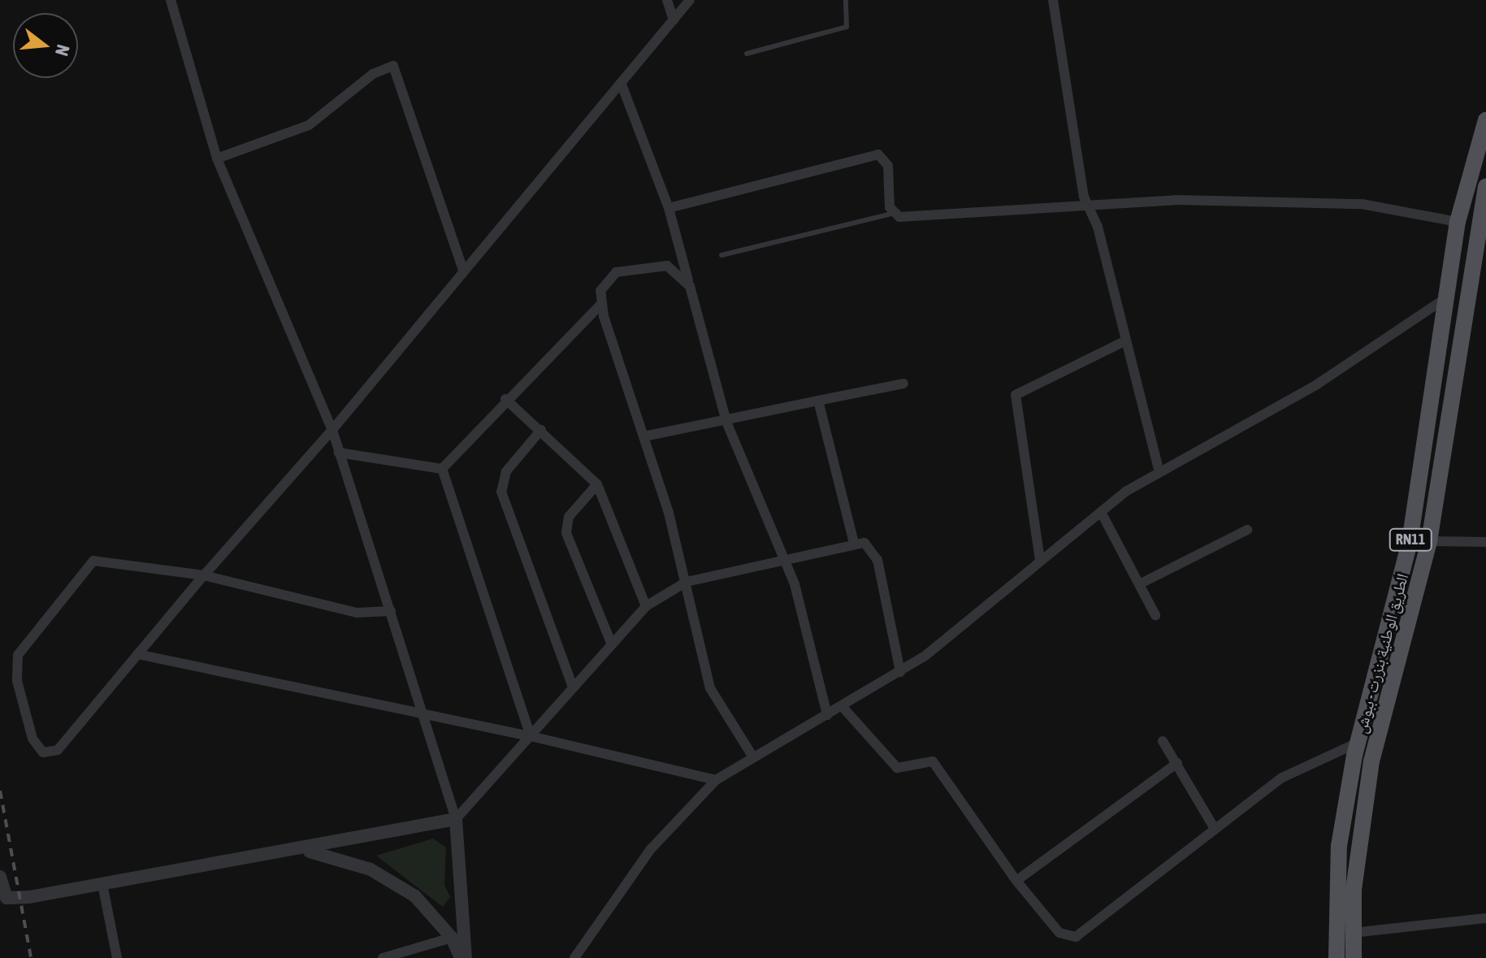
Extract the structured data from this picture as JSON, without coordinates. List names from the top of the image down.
{
  "streets": {
    "main road": ["RN11", "الطريق الوطنية بنزرت - ببوش"]
  },
  "north": "right"
}
